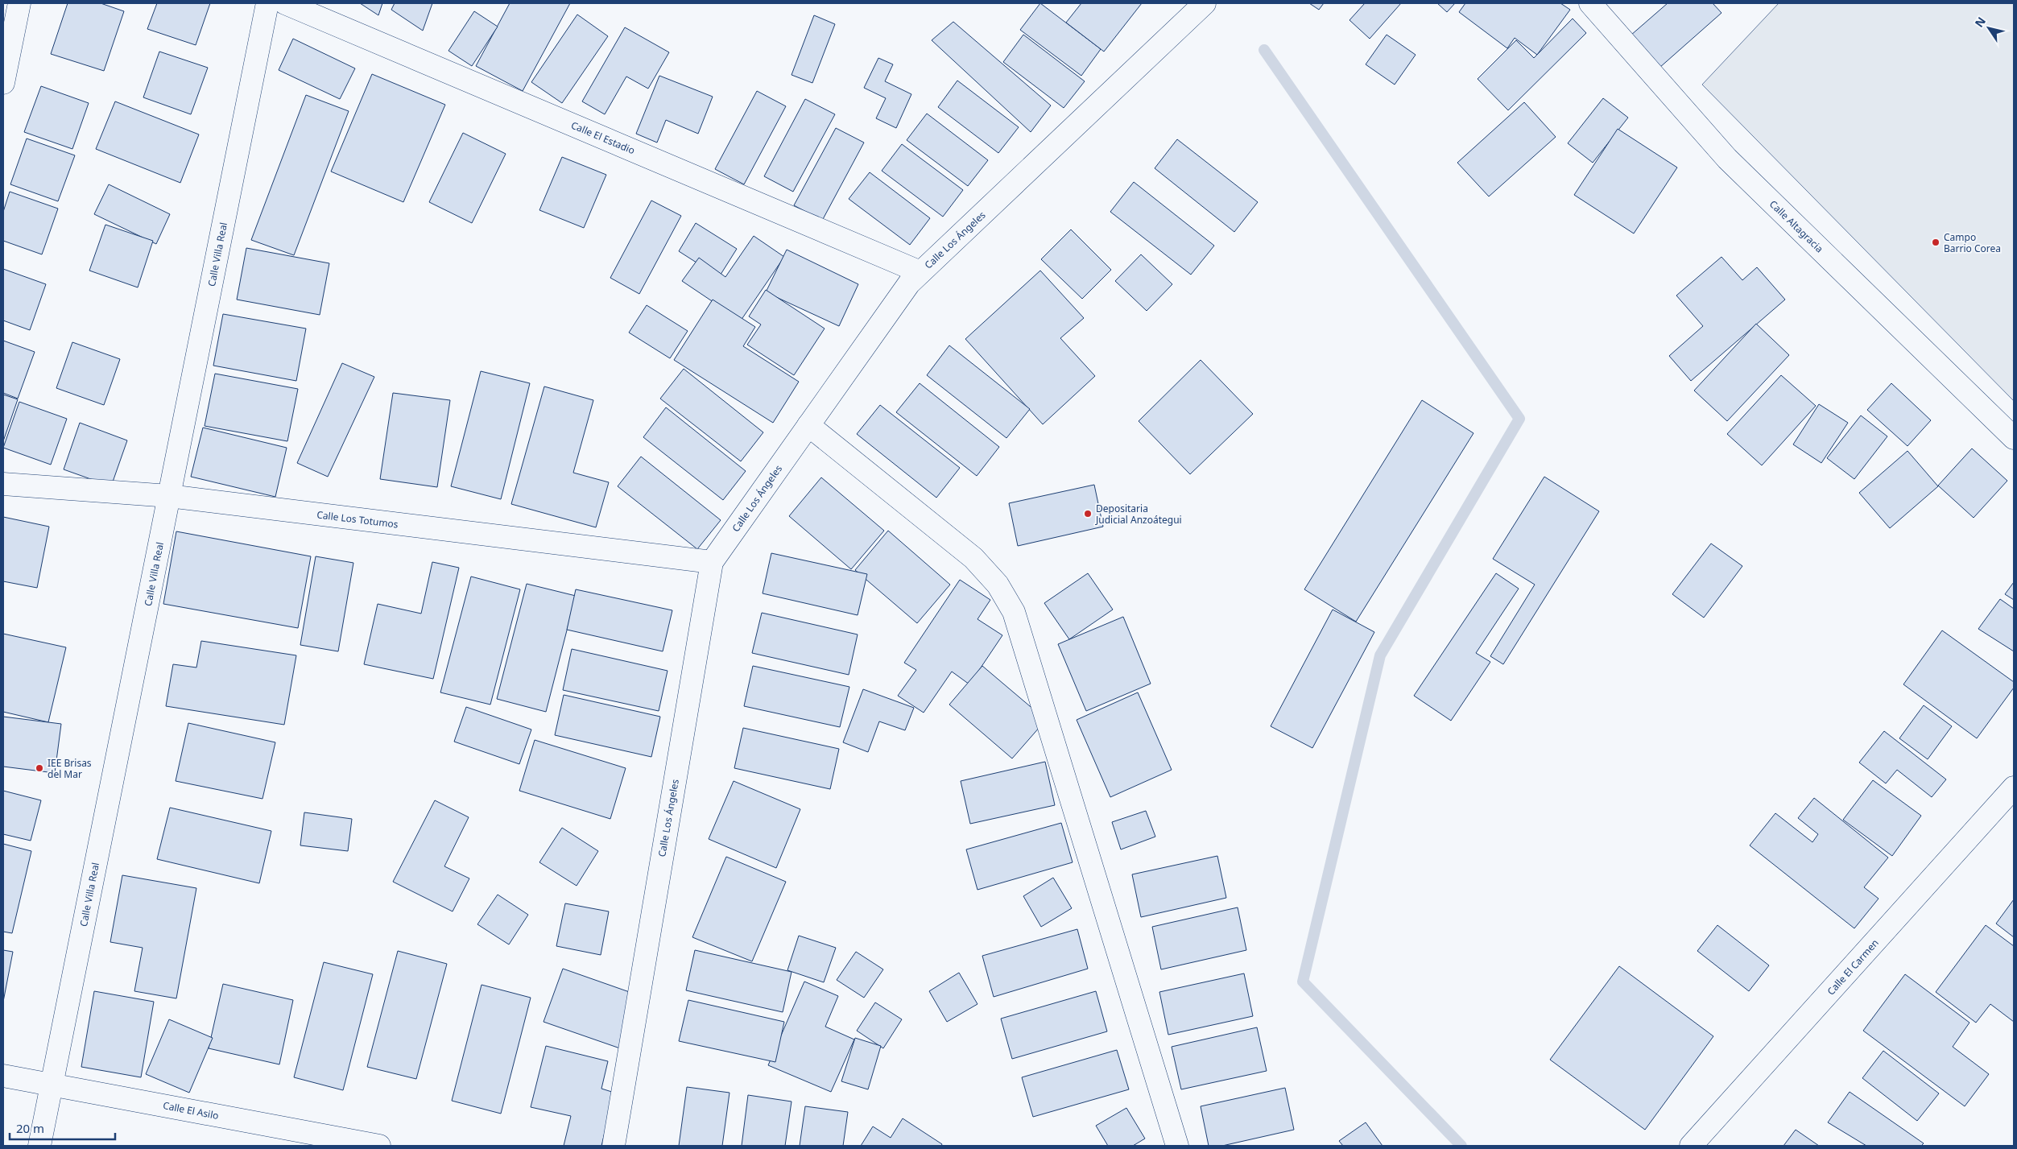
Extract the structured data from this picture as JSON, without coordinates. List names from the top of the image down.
{
  "streets": {
    "street": [
      "Calle El Estadio",
      "Calle Altagracia",
      "Calle Los Ángeles",
      "Calle Villa Real",
      "Calle Los Totumos",
      "Calle El Carmen",
      "Calle El Asilo"
    ]
  },
  "crossings": [
    ["Calle El Estadio", "Calle Los Ángeles"],
    ["Calle Los Ángeles", "Calle Los Totumos"],
    ["Calle Villa Real", "Calle Los Totumos"],
    ["Calle Villa Real", "Calle El Asilo"]
  ],
  "places": ["Campo Barrio Corea", "Depositaria Judicial Anzoátegui", "IEE Brisas del Mar"],
  "scale_bar": "20 m",
  "north": "top left"
}
